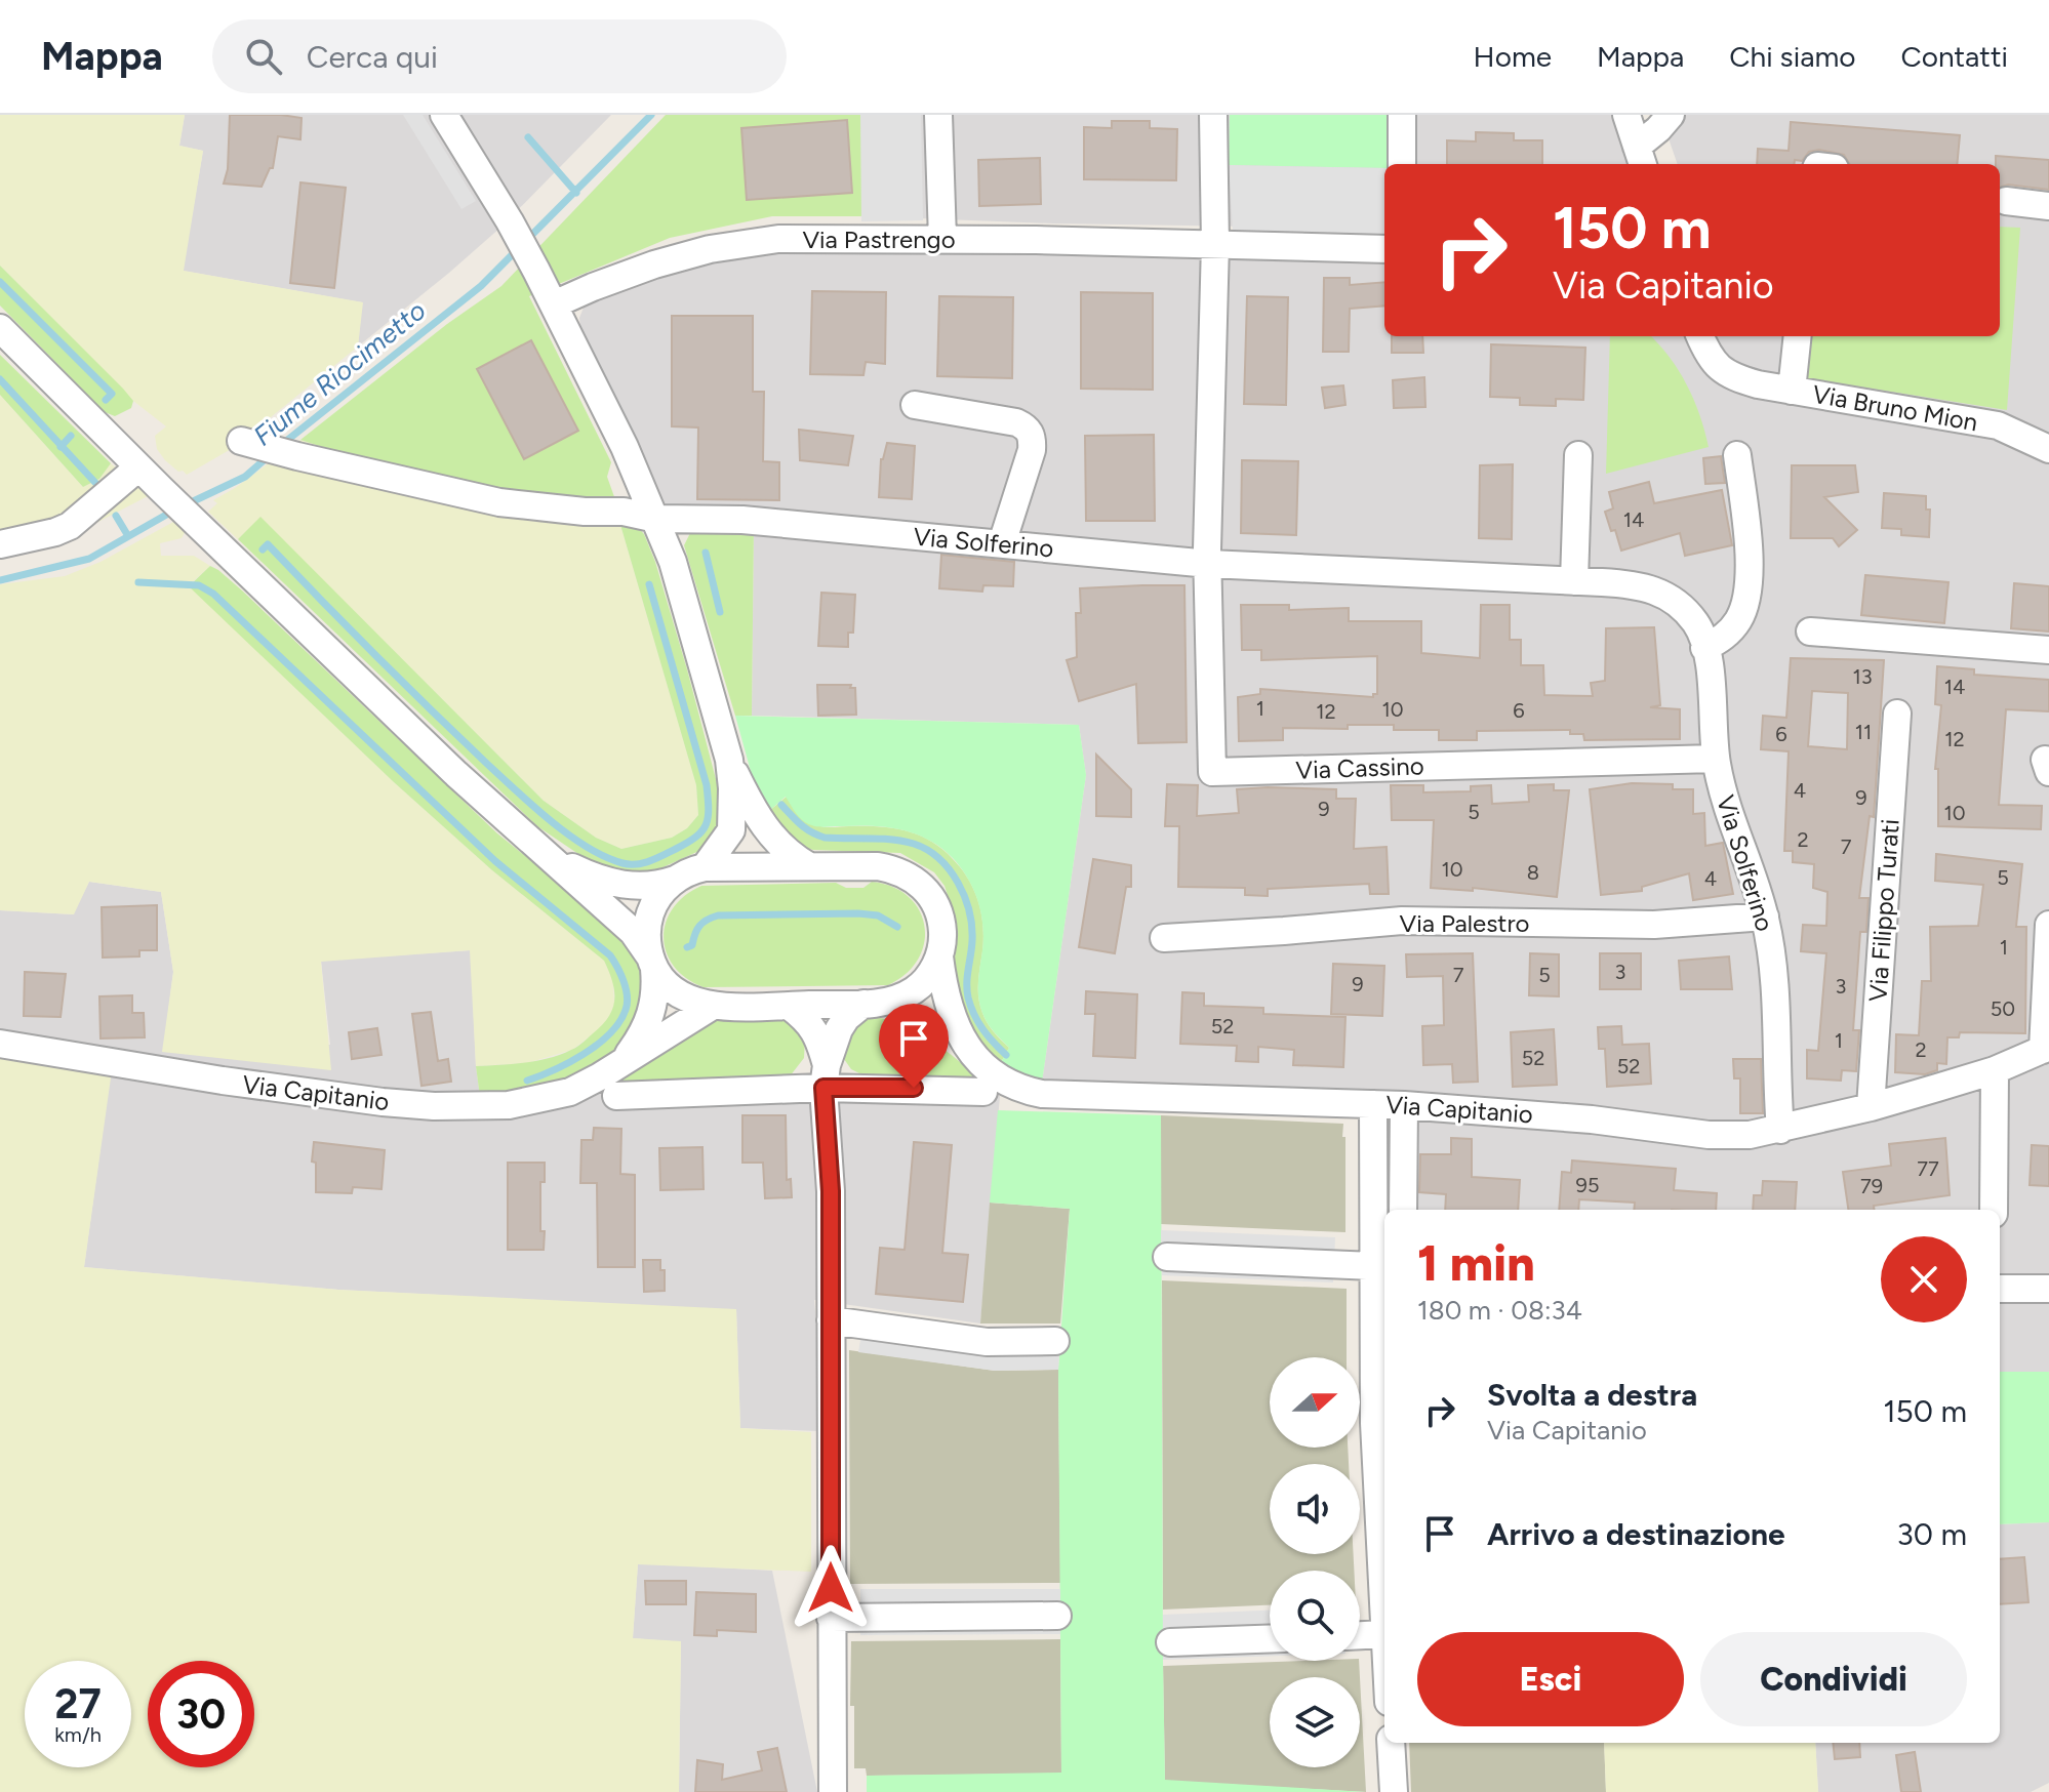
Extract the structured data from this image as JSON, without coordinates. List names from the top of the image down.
{
  "streets": {
    "street": [
      "Via Pastrengo",
      "Via Bruno Mion",
      "Via Solferino",
      "Via Cassino",
      "Via Filippo Turati",
      "Via Palestro",
      "Via Capitanio"
    ]
  },
  "crossings": [
    ["Via Solferino", "Via Cassino"],
    ["Via Solferino", "Via Palestro"],
    ["Via Solferino", "Via Capitanio"],
    ["Via Filippo Turati", "Via Capitanio"]
  ],
  "water": ["Fiume Riocimetto"],
  "house_numbers": [
    "14",
    "13",
    "14",
    "1",
    "10",
    "6",
    "12",
    "11",
    "6",
    "12",
    "4",
    "9",
    "9",
    "5",
    "10",
    "2",
    "7",
    "10",
    "8",
    "5",
    "4",
    "1",
    "3",
    "7",
    "5",
    "9",
    "3",
    "50",
    "52",
    "1",
    "2",
    "52",
    "52",
    "77",
    "95",
    "79"
  ],
  "north": "right",
  "page": {
    "header": "Mappa",
    "search": "Cerca qui",
    "nav": [
      "Home",
      "Mappa",
      "Chi siamo",
      "Contatti"
    ],
    "turn": ["150 m", "Via Capitanio"],
    "heading": ["1 min", "180 m · 08:34"],
    "list": [
      {
        "name": "Svolta a destra",
        "note": "Via Capitanio",
        "value": "150 m"
      },
      {
        "name": "Arrivo a destinazione",
        "value": "30 m"
      }
    ],
    "buttons": ["Esci", "Condividi"],
    "speed": "27 km/h",
    "limit": "30"
  }
}
